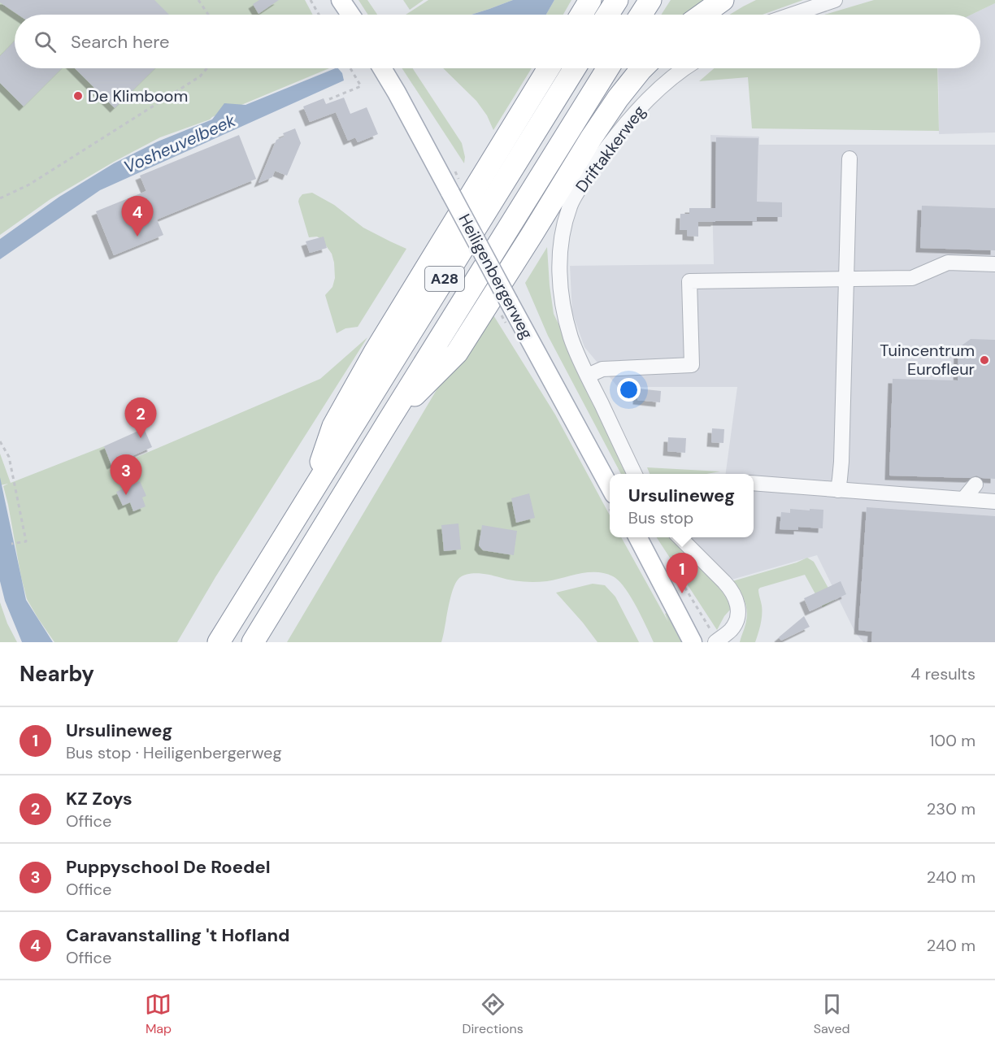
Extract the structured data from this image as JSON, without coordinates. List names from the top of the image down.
{
  "streets": {
    "highway": ["A28"],
    "main road": ["Heiligenbergerweg"],
    "street": ["Driftakkerweg"]
  },
  "water": ["Vosheuvelbeek"],
  "places": ["De Klimboom", "Tuincentrum Eurofleur"],
  "page": {
    "search": "Search here",
    "pins": [
      "4",
      "2",
      "3",
      "1"
    ],
    "popup": ["Ursulineweg", "Bus stop"],
    "heading": ["Nearby", "4 results"],
    "list": [
      {
        "mark": "1",
        "name": "Ursulineweg",
        "note": "Bus stop · Heiligenbergerweg",
        "value": "100 m"
      },
      {
        "mark": "2",
        "name": "KZ Zoys",
        "note": "Office",
        "value": "230 m"
      },
      {
        "mark": "3",
        "name": "Puppyschool De Roedel",
        "note": "Office",
        "value": "240 m"
      },
      {
        "mark": "4",
        "name": "Caravanstalling 't Hofland",
        "note": "Office",
        "value": "240 m"
      }
    ],
    "nav": ["Map", "Directions", "Saved"]
  }
}
